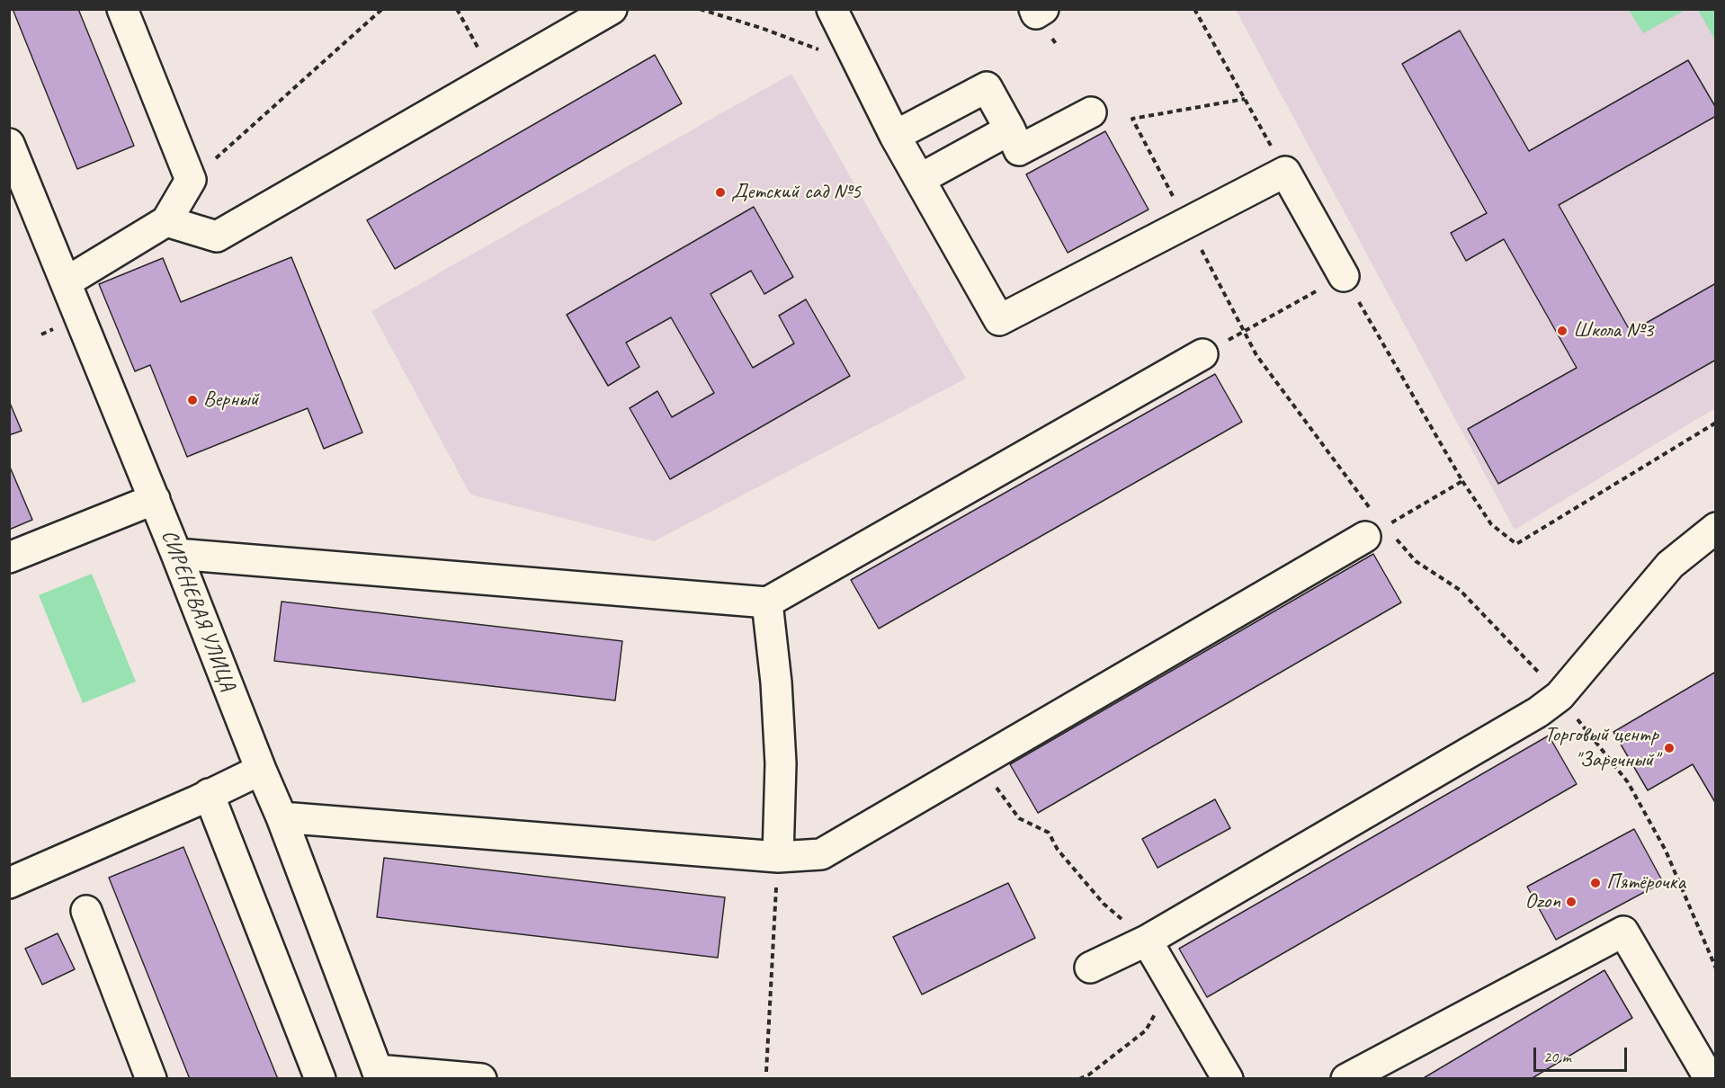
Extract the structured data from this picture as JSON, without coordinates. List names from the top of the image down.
{
  "streets": {
    "street": ["СИРЕНЕВАЯ УЛИЦА"]
  },
  "places": [
    "Детский сад №5",
    "Школа №3",
    "Верный",
    "Торговый центр \"Заречный\"",
    "Пятёрочка",
    "Ozon"
  ],
  "scale_bar": "20 m"
}
